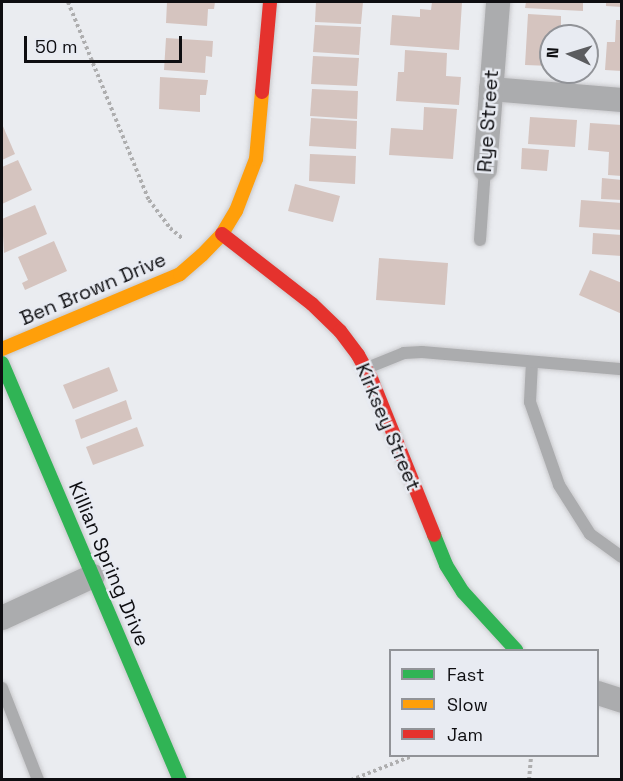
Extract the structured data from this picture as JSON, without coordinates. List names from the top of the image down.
{
  "streets": {
    "street": [
      "Rye Street",
      "Ben Brown Drive",
      "Kirksey Street",
      "Killian Spring Drive"
    ]
  },
  "crossings": [
    ["Ben Brown Drive", "Kirksey Street"]
  ],
  "legend": ["Fast", "Slow", "Jam"],
  "scale_bar": "50 m",
  "north": "left"
}
